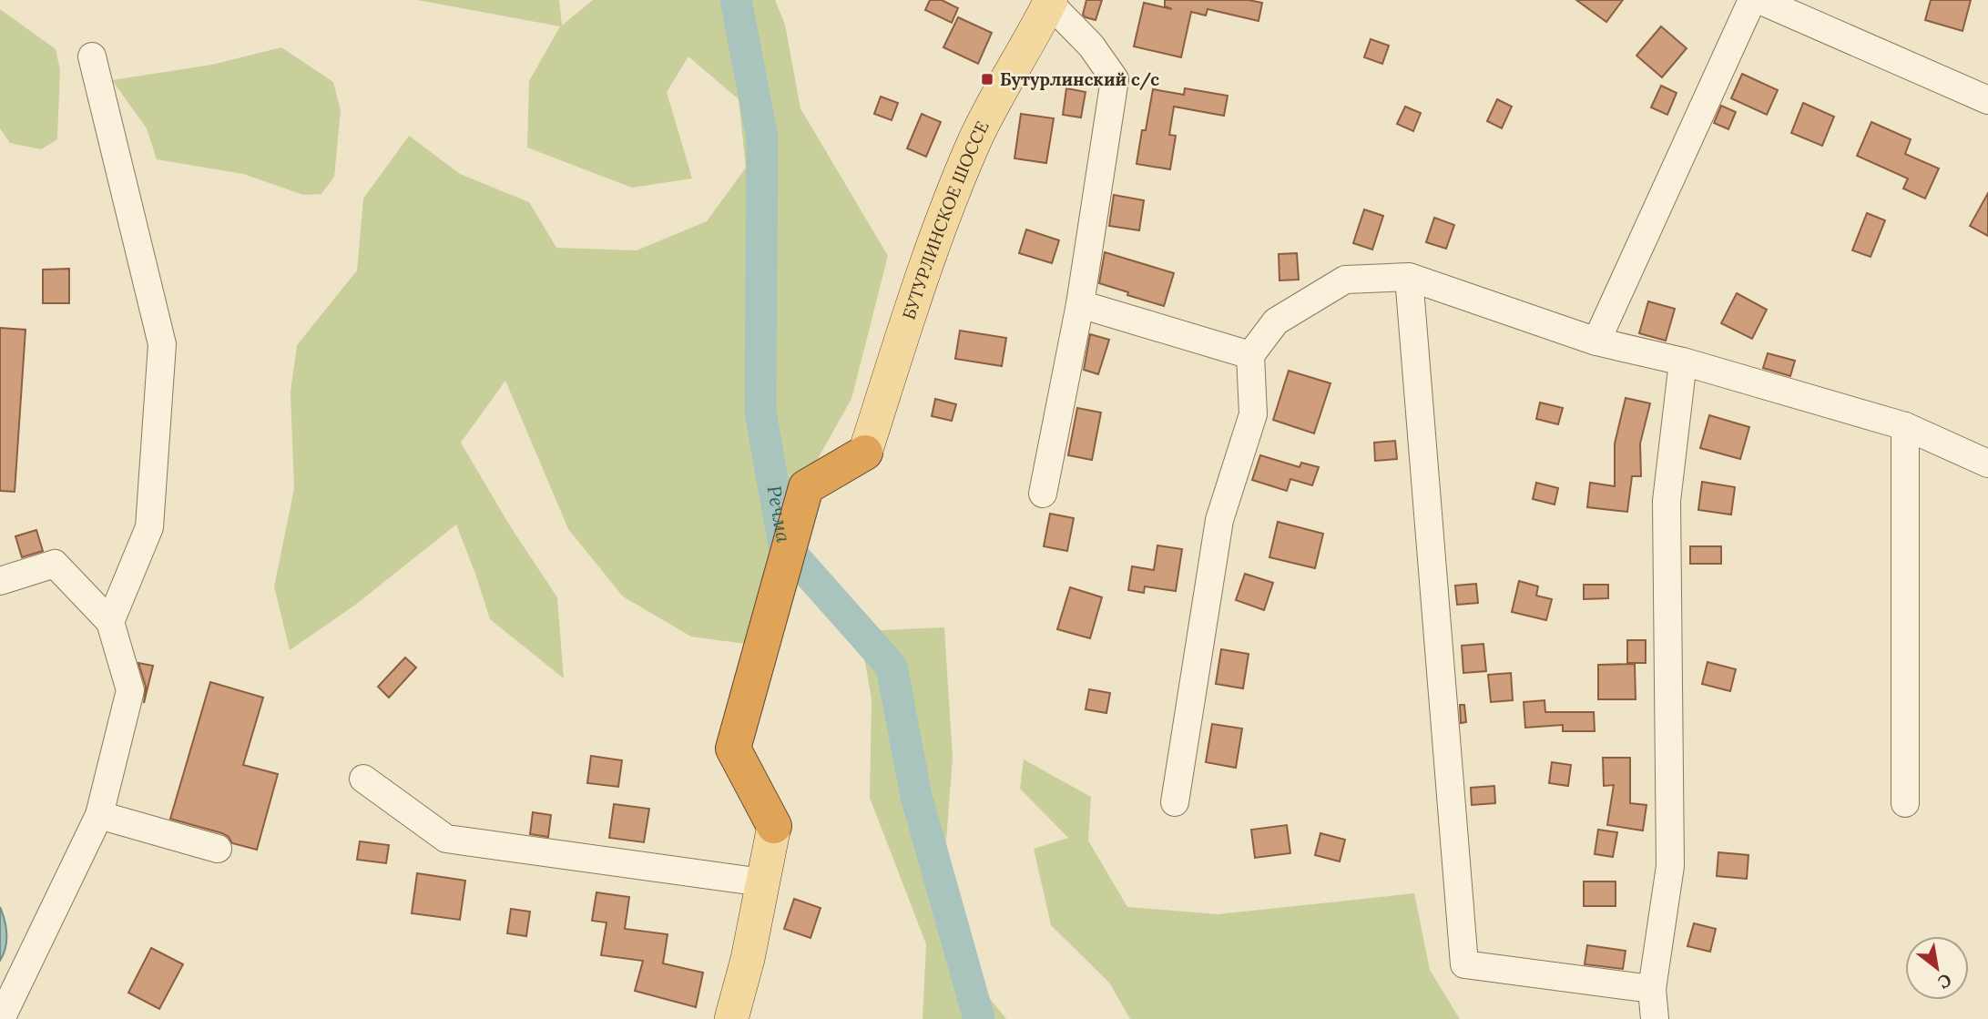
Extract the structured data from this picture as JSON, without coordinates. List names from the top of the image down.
{
  "streets": {
    "main road": ["БУТУРЛИНСКОЕ ШОССЕ"]
  },
  "water": ["Речма"],
  "places": {
    "transit": ["Бутурлинский с/с"]
  },
  "north": "bottom right"
}
